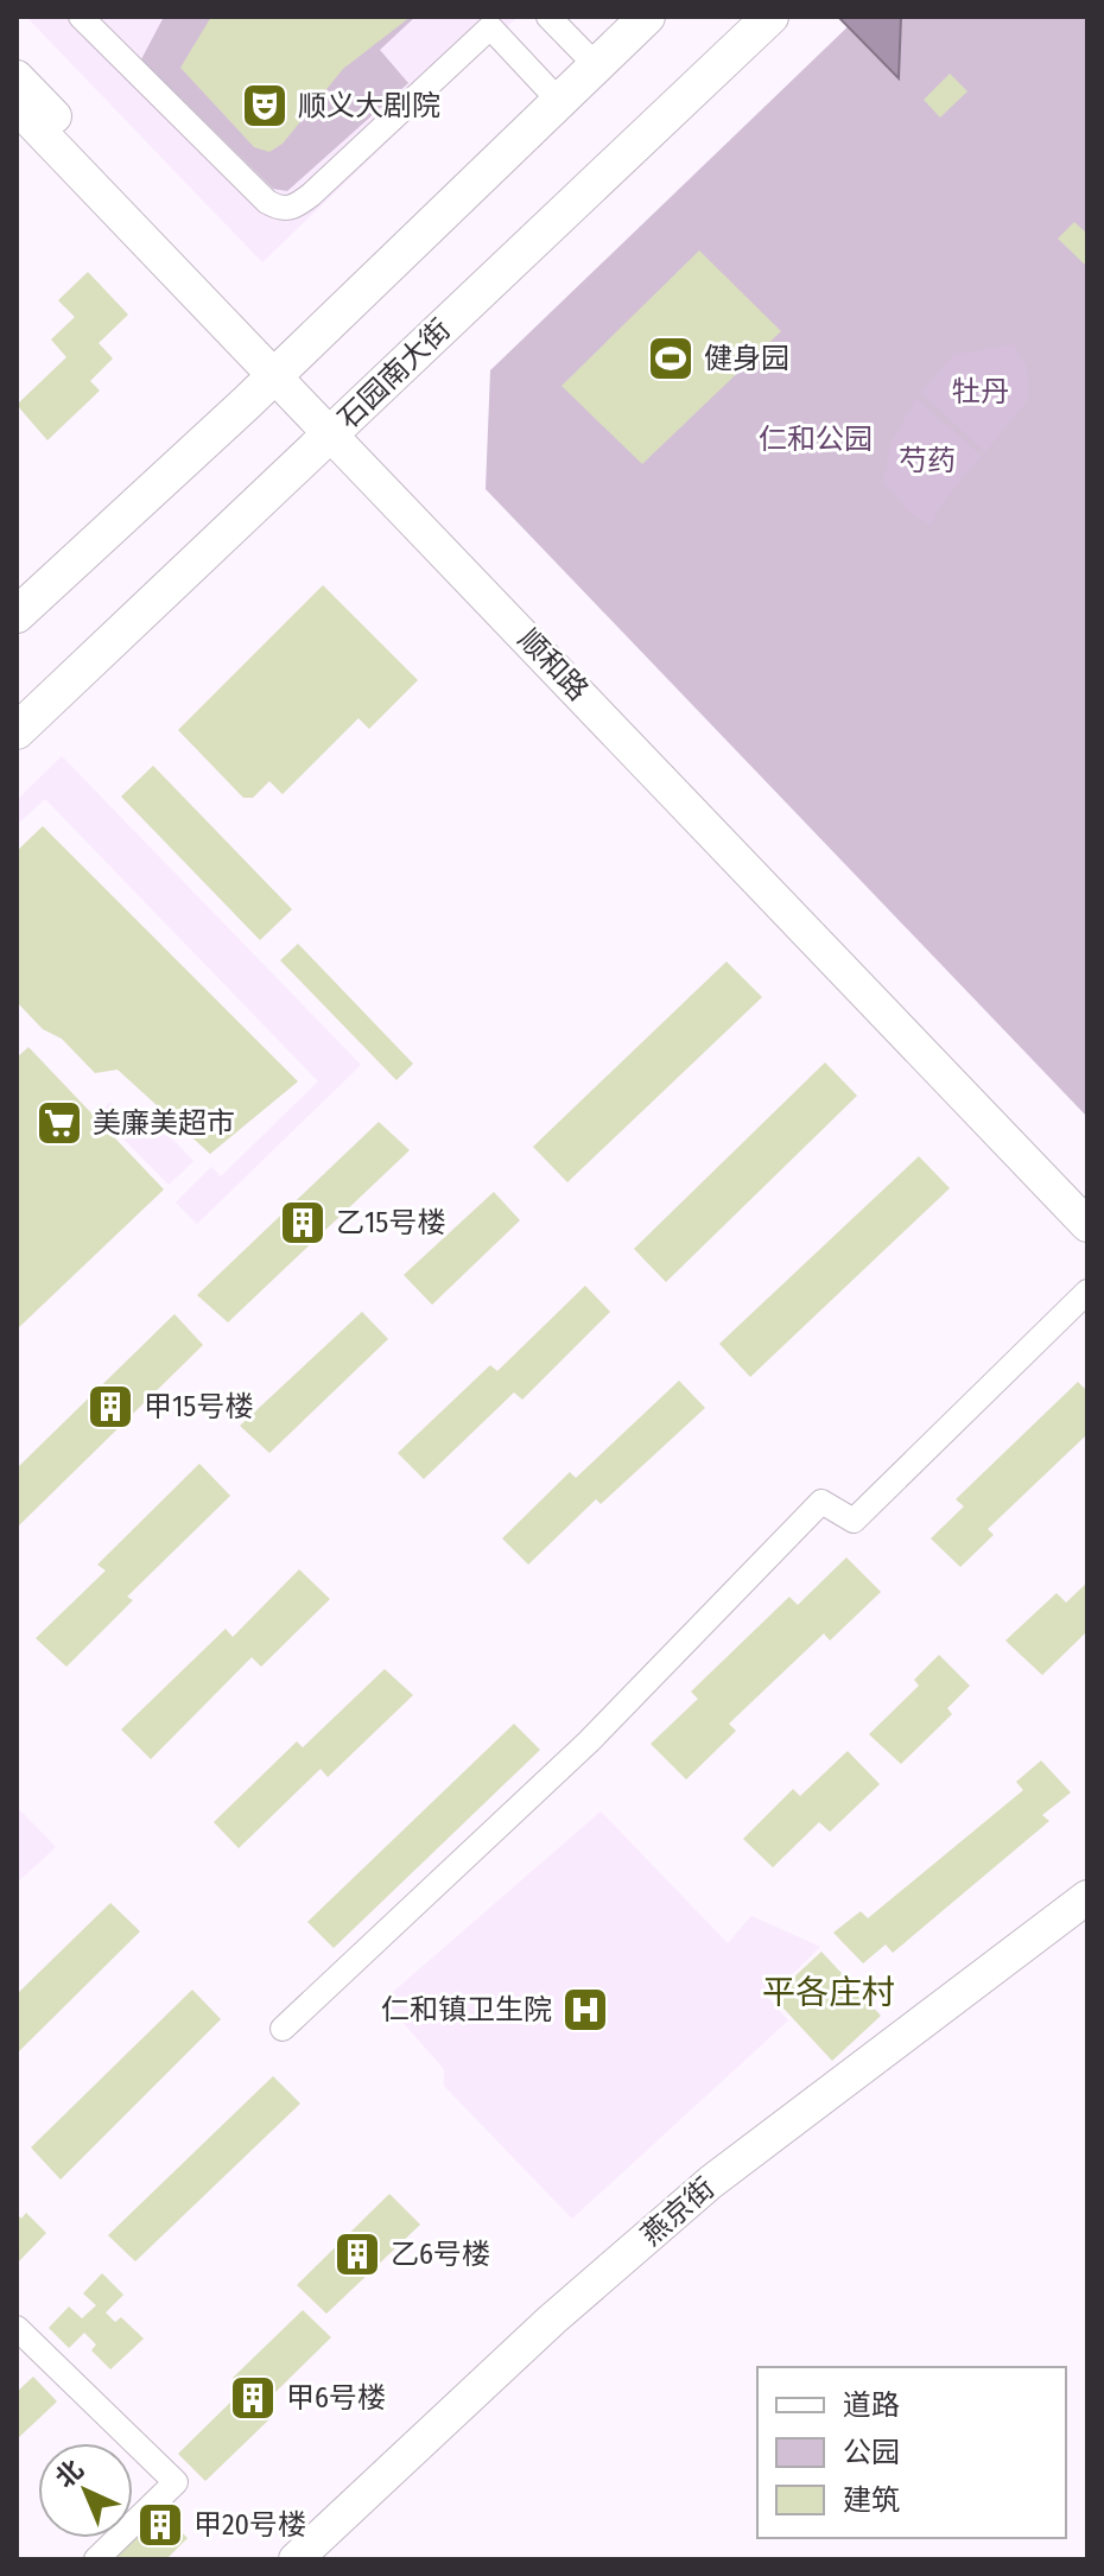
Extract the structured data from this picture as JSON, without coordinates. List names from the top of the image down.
{
  "streets": {
    "main road": ["石园南大街", "顺和路", "燕京街"]
  },
  "crossings": [
    ["石园南大街", "顺和路"]
  ],
  "districts": ["平各庄村"],
  "parks": ["牡丹", "仁和公园", "芍药"],
  "places": {
    "theatre": ["顺义大剧院"],
    "sports": ["健身园"],
    "supermarket": ["美廉美超市"],
    "building": [
      "乙15号楼",
      "甲15号楼",
      "乙6号楼",
      "甲6号楼",
      "甲20号楼"
    ],
    "hospital": ["仁和镇卫生院"]
  },
  "legend": ["道路", "公园", "建筑"],
  "north": "top left"
}
